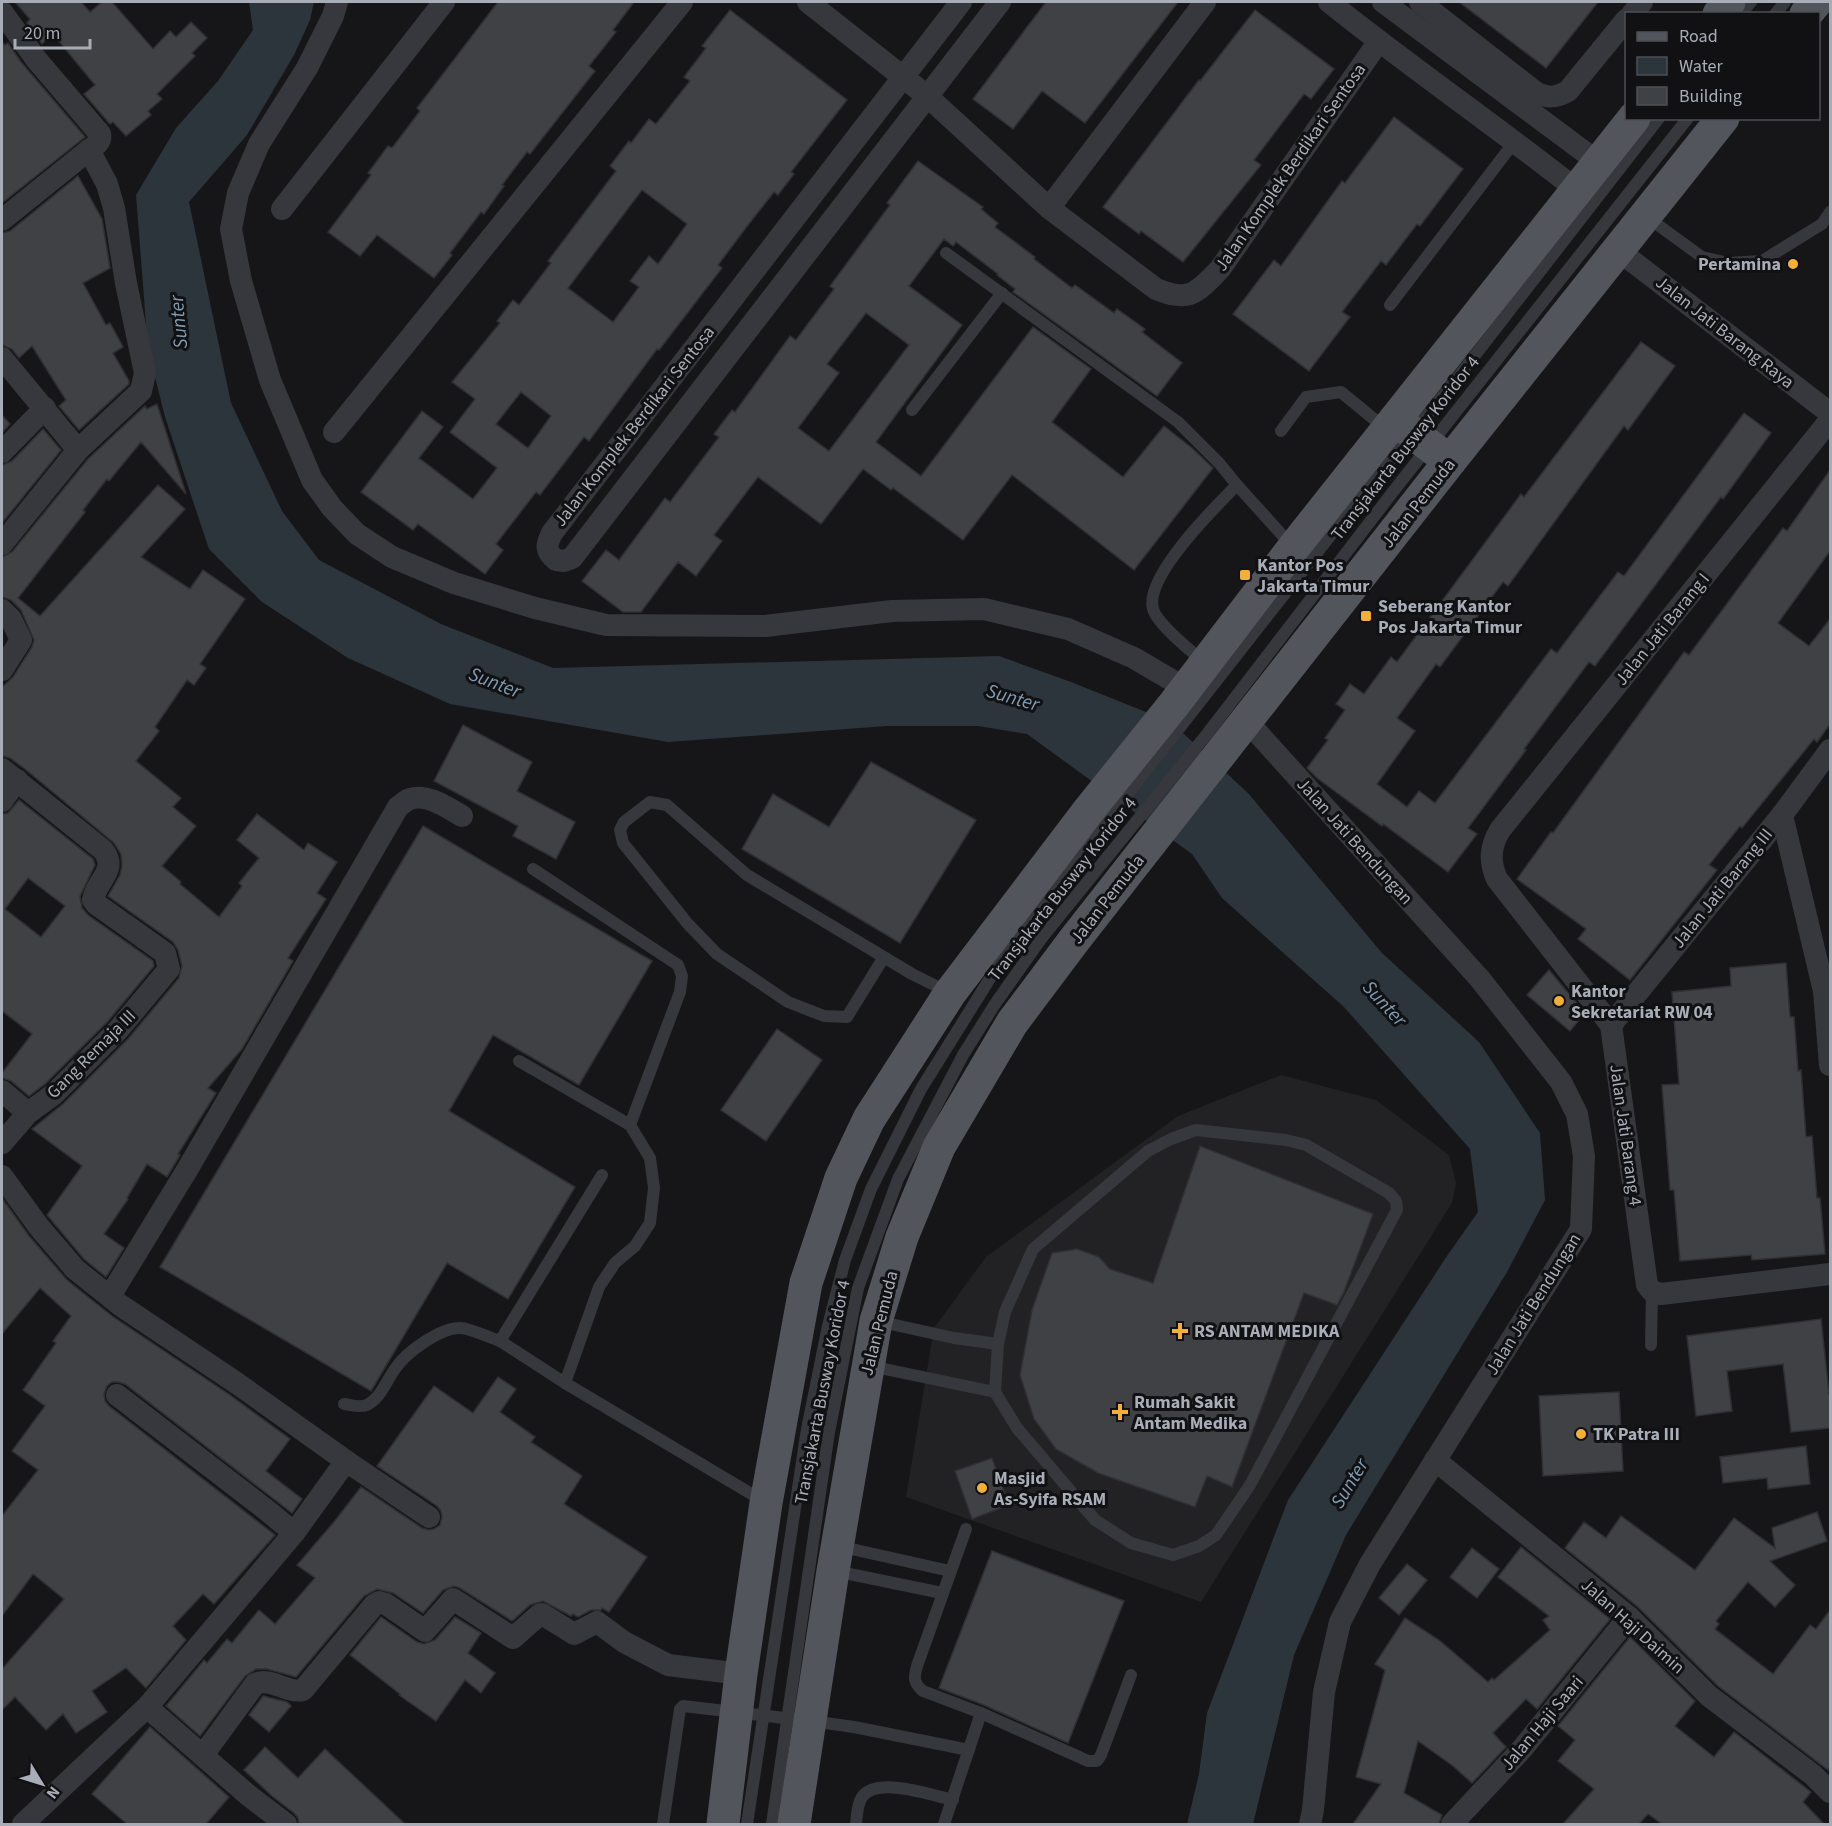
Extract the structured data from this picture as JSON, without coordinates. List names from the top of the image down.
{
  "streets": {
    "main road": ["Jalan Pemuda"],
    "street": [
      "Jalan Komplek Berdikari Sentosa",
      "Jalan Jati Barang Raya",
      "Jalan Jati Barang I",
      "Jalan Jati Bendungan",
      "Jalan Jati Barang III",
      "Gang Remaja III",
      "Jalan Jati Barang 4",
      "Jalan Haji Daimin",
      "Jalan Haji Saari"
    ],
    "lane": ["Transjakarta Busway Koridor 4"]
  },
  "crossings": [
    ["Jalan Jati Barang Raya", "Jalan Pemuda"],
    ["Transjakarta Busway Koridor 4", "Jalan Pemuda"],
    ["Jalan Pemuda", "Jalan Jati Bendungan"],
    ["Jalan Jati Barang I", "Jalan Jati Barang III"],
    ["Jalan Jati Barang I", "Jalan Jati Barang 4"],
    ["Jalan Jati Bendungan", "Jalan Haji Daimin"],
    ["Jalan Jati Barang III", "Jalan Jati Barang 4"],
    ["Jalan Haji Daimin", "Jalan Haji Saari"]
  ],
  "water": ["Sunter"],
  "places": {
    "other": [
      "Pertamina",
      "Kantor Sekretariat RW 04",
      "TK Patra III",
      "Masjid As-Syifa RSAM"
    ],
    "transit": ["Kantor Pos Jakarta Timur", "Seberang Kantor Pos Jakarta Timur"],
    "health": ["RS ANTAM MEDIKA", "Rumah Sakit Antam Medika"]
  },
  "legend": ["Road", "Water", "Building"],
  "scale_bar": "20 m",
  "north": "bottom right"
}
